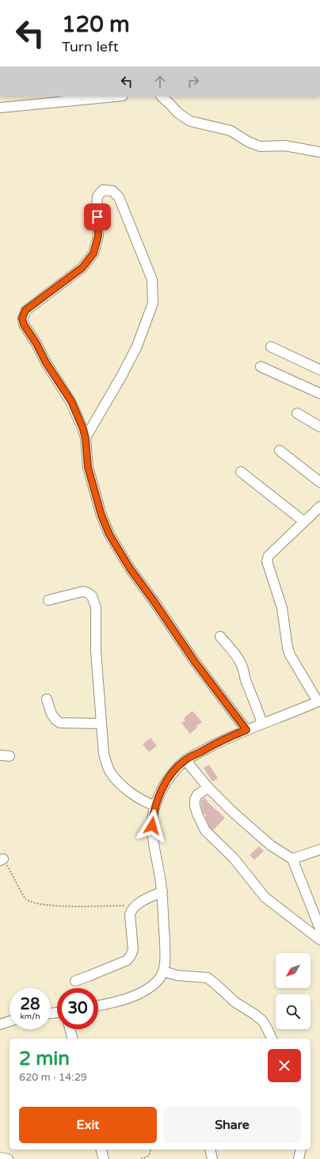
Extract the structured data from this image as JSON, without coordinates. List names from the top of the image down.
{
  "north": "bottom left",
  "page": {
    "turn": ["120 m", "Turn left"],
    "speed": "28 km/h",
    "limit": "30",
    "heading": ["2 min", "620 m · 14:29"],
    "buttons": ["Exit", "Share"]
  }
}
